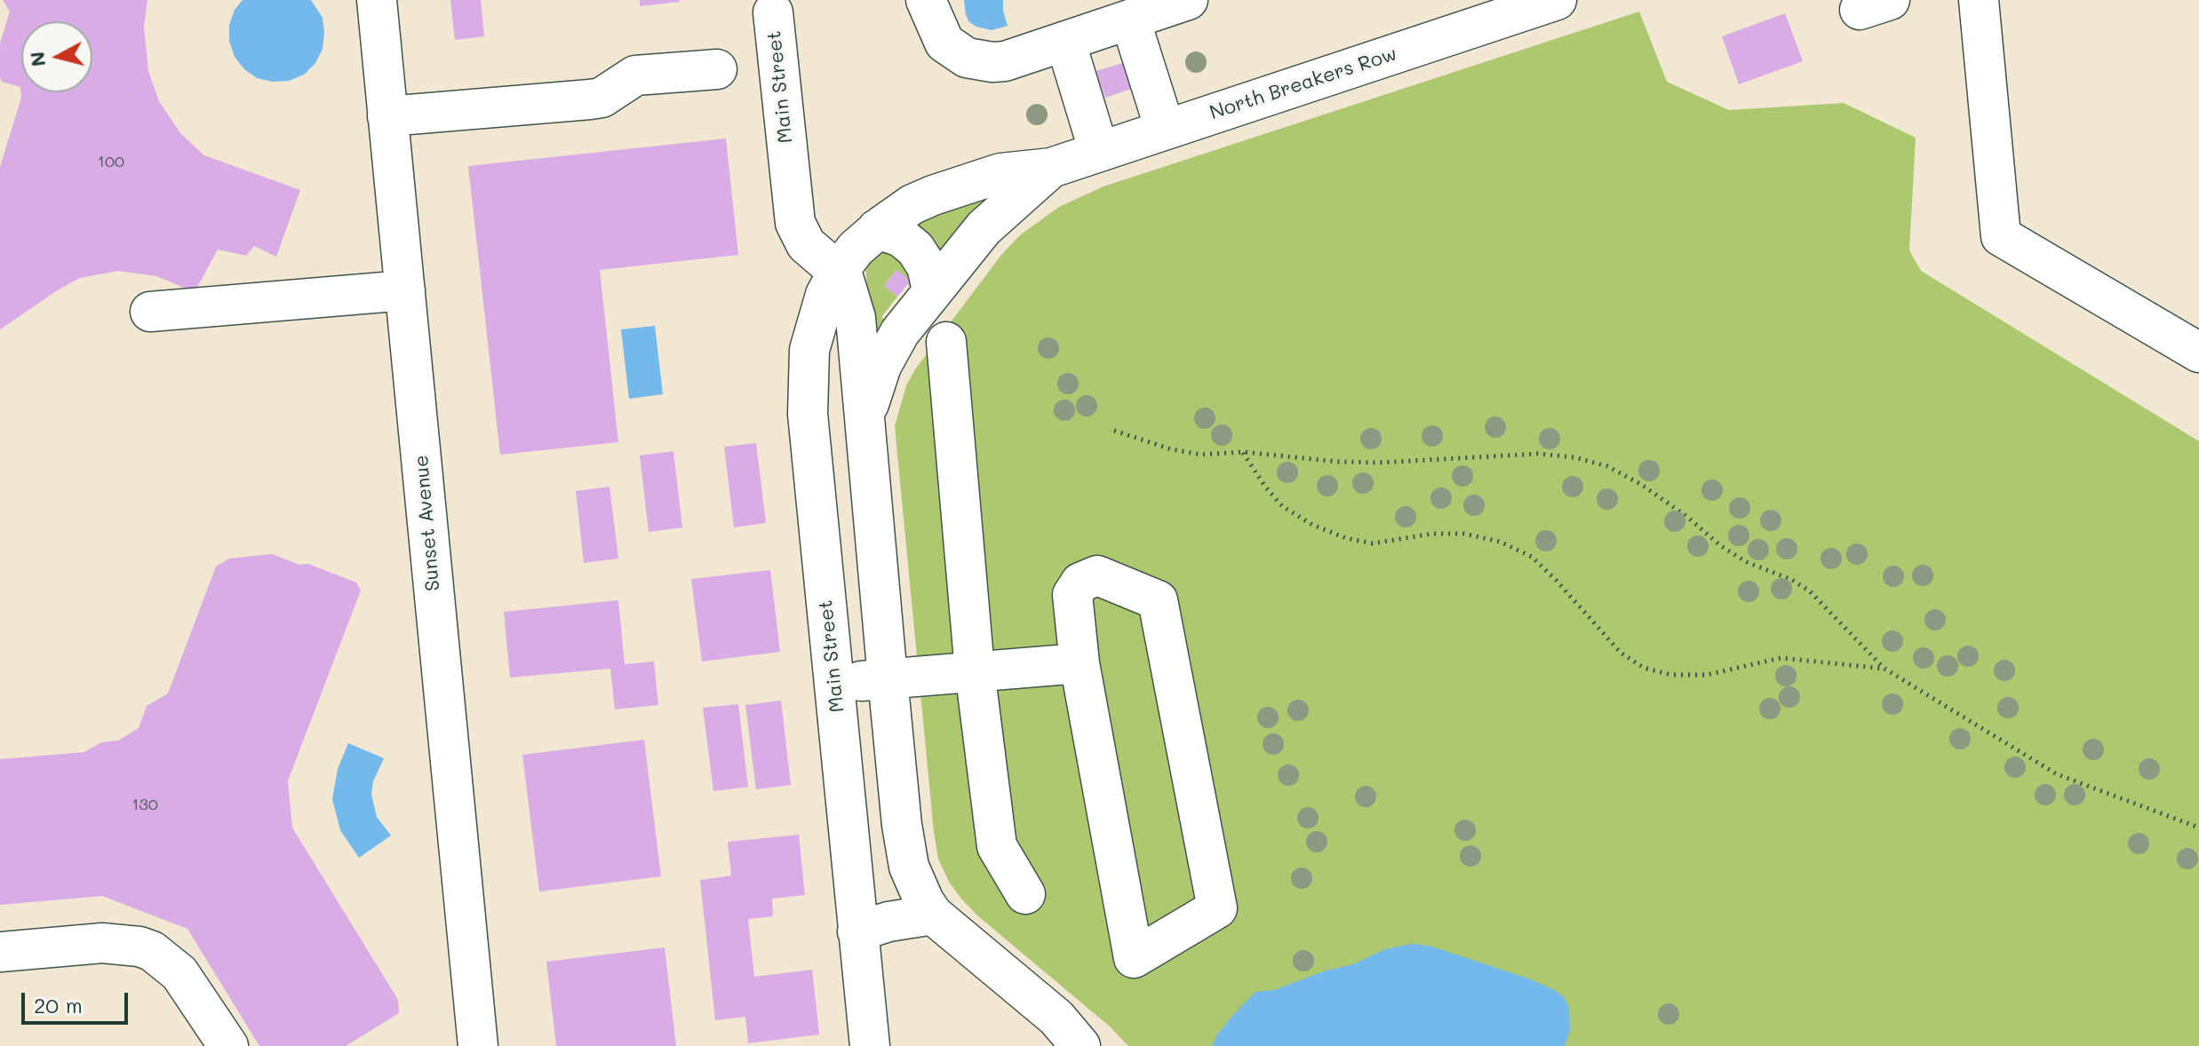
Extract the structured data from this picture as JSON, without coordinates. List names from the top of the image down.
{
  "streets": {
    "street": ["North Breakers Row", "Main Street", "Sunset Avenue"]
  },
  "crossings": [
    ["North Breakers Row", "Main Street"]
  ],
  "house_numbers": ["100", "130"],
  "scale_bar": "20 m",
  "north": "left"
}
